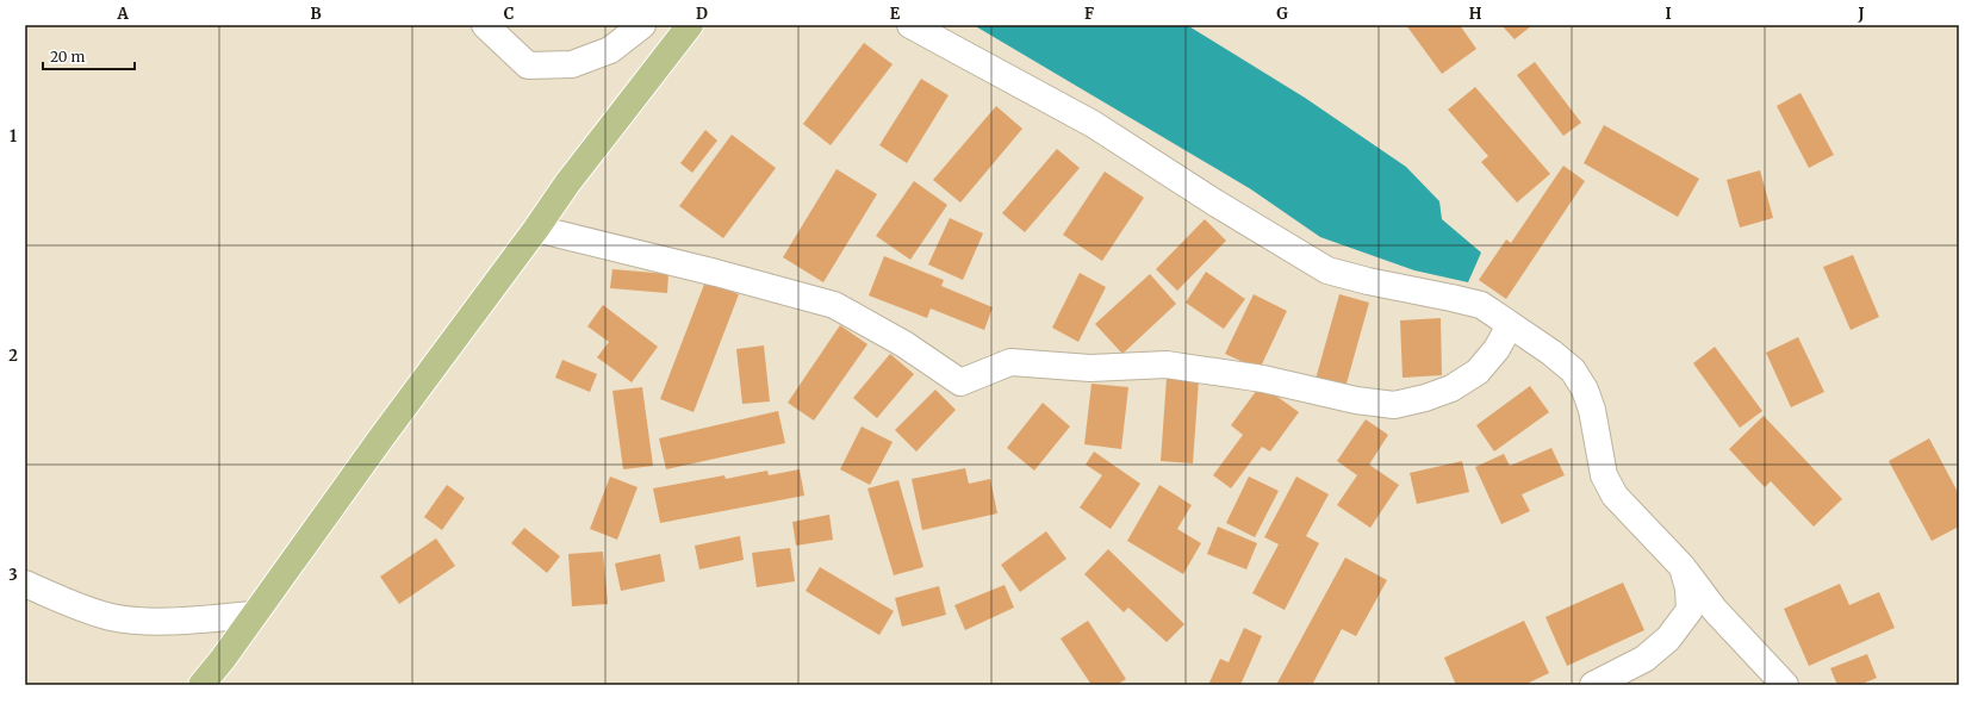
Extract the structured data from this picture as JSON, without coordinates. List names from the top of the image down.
{
  "scale_bar": "20 m",
  "grid": {
    "columns": [
      "A",
      "B",
      "C",
      "D",
      "E",
      "F",
      "G",
      "H",
      "I",
      "J"
    ],
    "rows": ["1", "2", "3"]
  }
}
